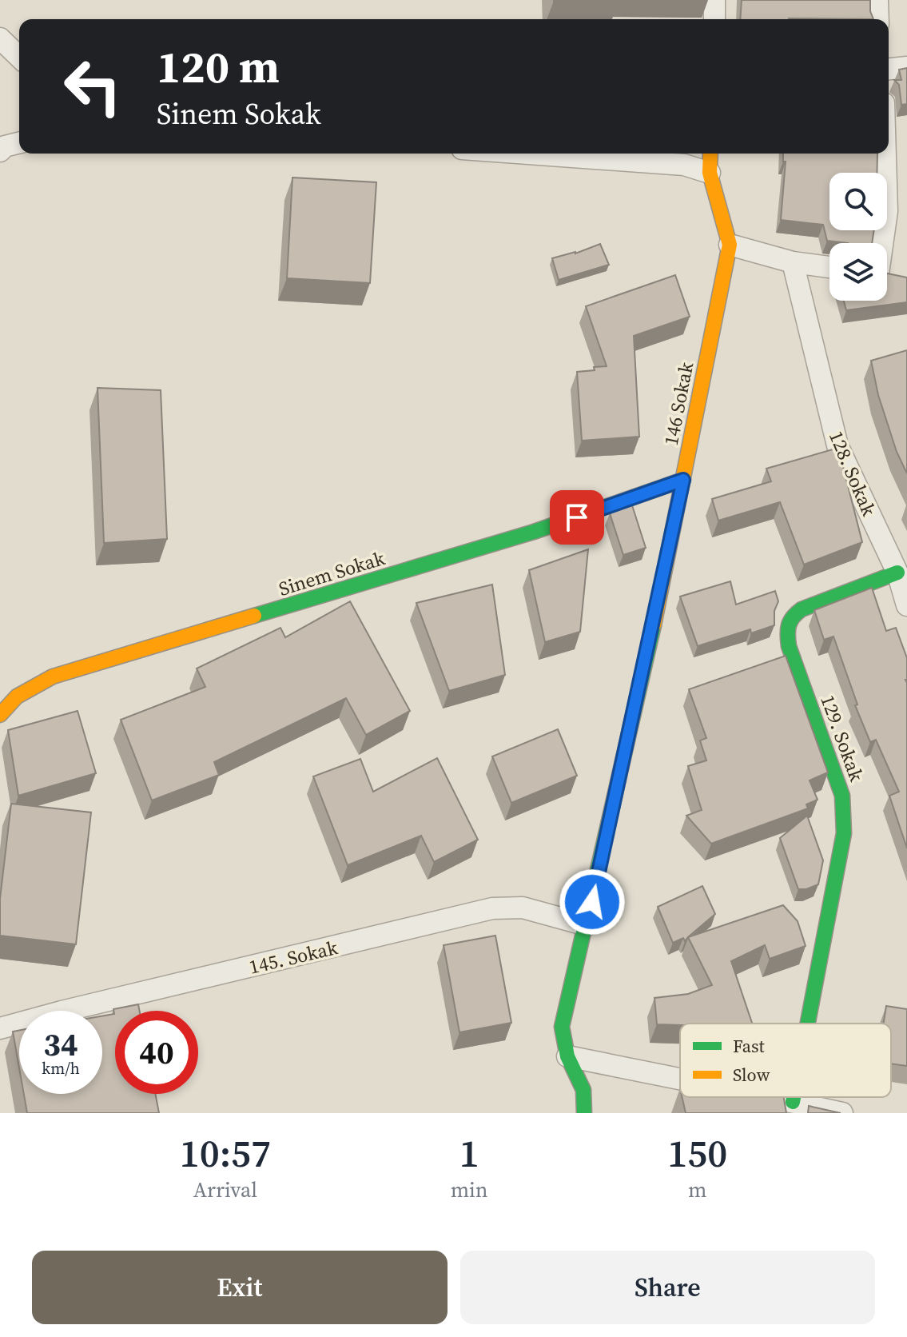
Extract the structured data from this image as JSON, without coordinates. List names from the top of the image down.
{
  "streets": {
    "street": [
      "146 Sokak",
      "128. Sokak",
      "Sinem Sokak",
      "129. Sokak",
      "145. Sokak"
    ]
  },
  "crossings": [
    ["146 Sokak", "Sinem Sokak"],
    ["146 Sokak", "145. Sokak"],
    ["128. Sokak", "129. Sokak"]
  ],
  "legend": ["Fast", "Slow"],
  "page": {
    "turn": ["120 m", "Sinem Sokak"],
    "speed": "34 km/h",
    "limit": "40",
    "eta": [
      "10:57",
      "Arrival",
      "1",
      "min",
      "150",
      "m"
    ],
    "buttons": ["Exit", "Share"]
  }
}
